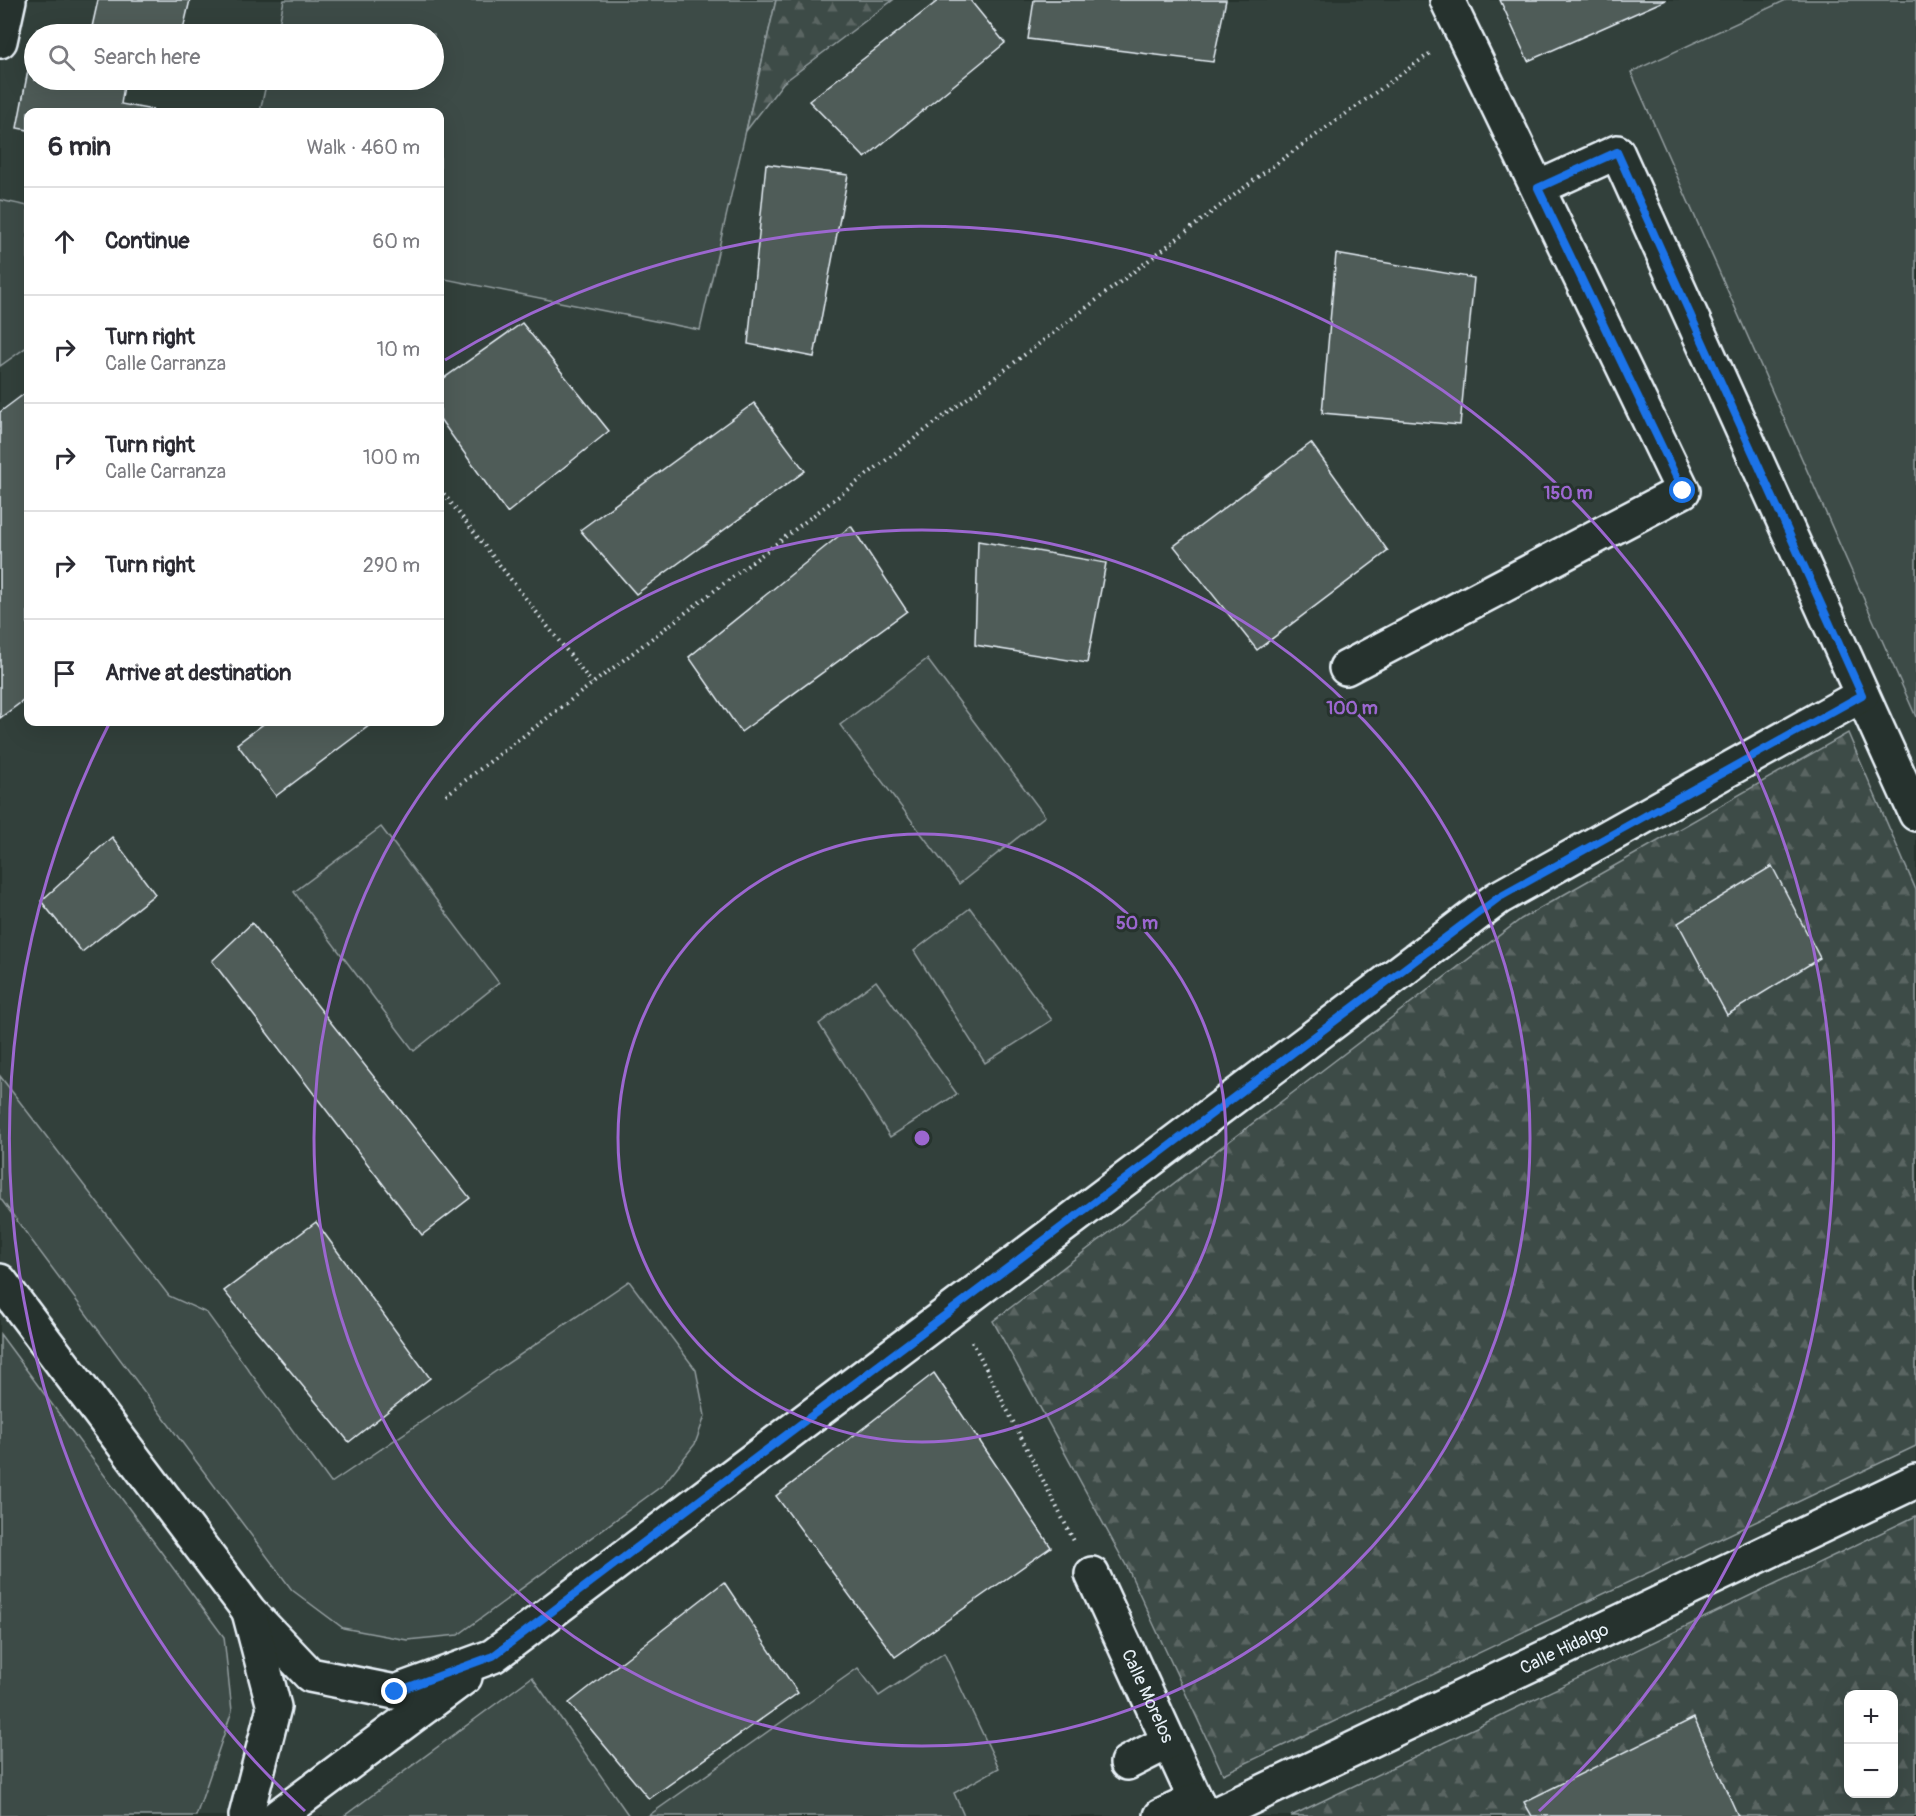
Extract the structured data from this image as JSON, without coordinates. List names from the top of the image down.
{
  "streets": {
    "street": ["Calle Hidalgo", "Calle Morelos"]
  },
  "crossings": [
    ["Calle Hidalgo", "Calle Morelos"]
  ],
  "page": {
    "search": "Search here",
    "heading": ["6 min", "Walk · 460 m"],
    "list": [
      ["Continue", "60 m"],
      ["Turn right", "Calle Carranza", "10 m"],
      ["Turn right", "Calle Carranza", "100 m"],
      ["Turn right", "290 m"],
      "Arrive at destination"
    ],
    "map_buttons": ["+", "−"]
  },
  "rings": ["150 m", "100 m", "50 m"]
}
